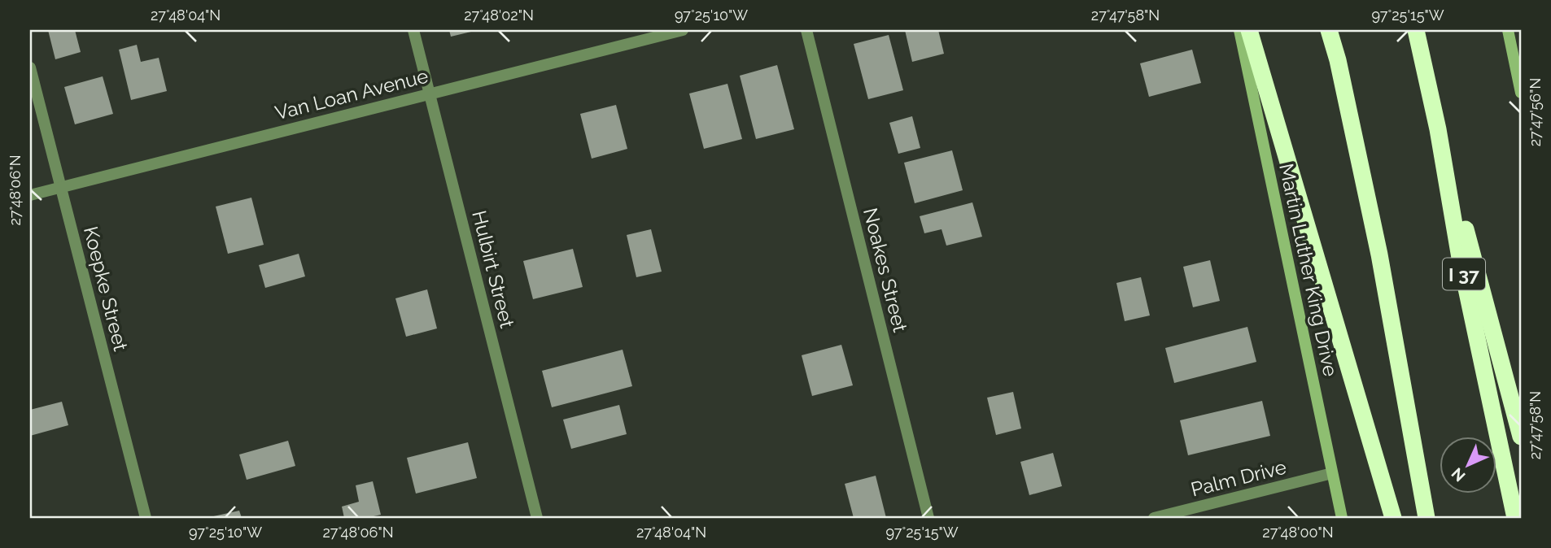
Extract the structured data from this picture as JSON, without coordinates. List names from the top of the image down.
{
  "streets": {
    "highway": ["I 37"],
    "main road": ["Martin Luther King Drive"],
    "street": [
      "Van Loan Avenue",
      "Hulbirt Street",
      "Noakes Street",
      "Koepke Street",
      "Palm Drive"
    ]
  },
  "crossings": [
    ["Van Loan Avenue", "Hulbirt Street"],
    ["Van Loan Avenue", "Koepke Street"],
    ["Martin Luther King Drive", "Palm Drive"]
  ],
  "north": "bottom left",
  "coordinates": [
    "27°48'04\"N",
    "27°48'02\"N",
    "97°25'10\"W",
    "27°47'58\"N",
    "97°25'15\"W",
    "27°47'56\"N",
    "27°48'06\"N",
    "27°48'00\"N"
  ]
}
